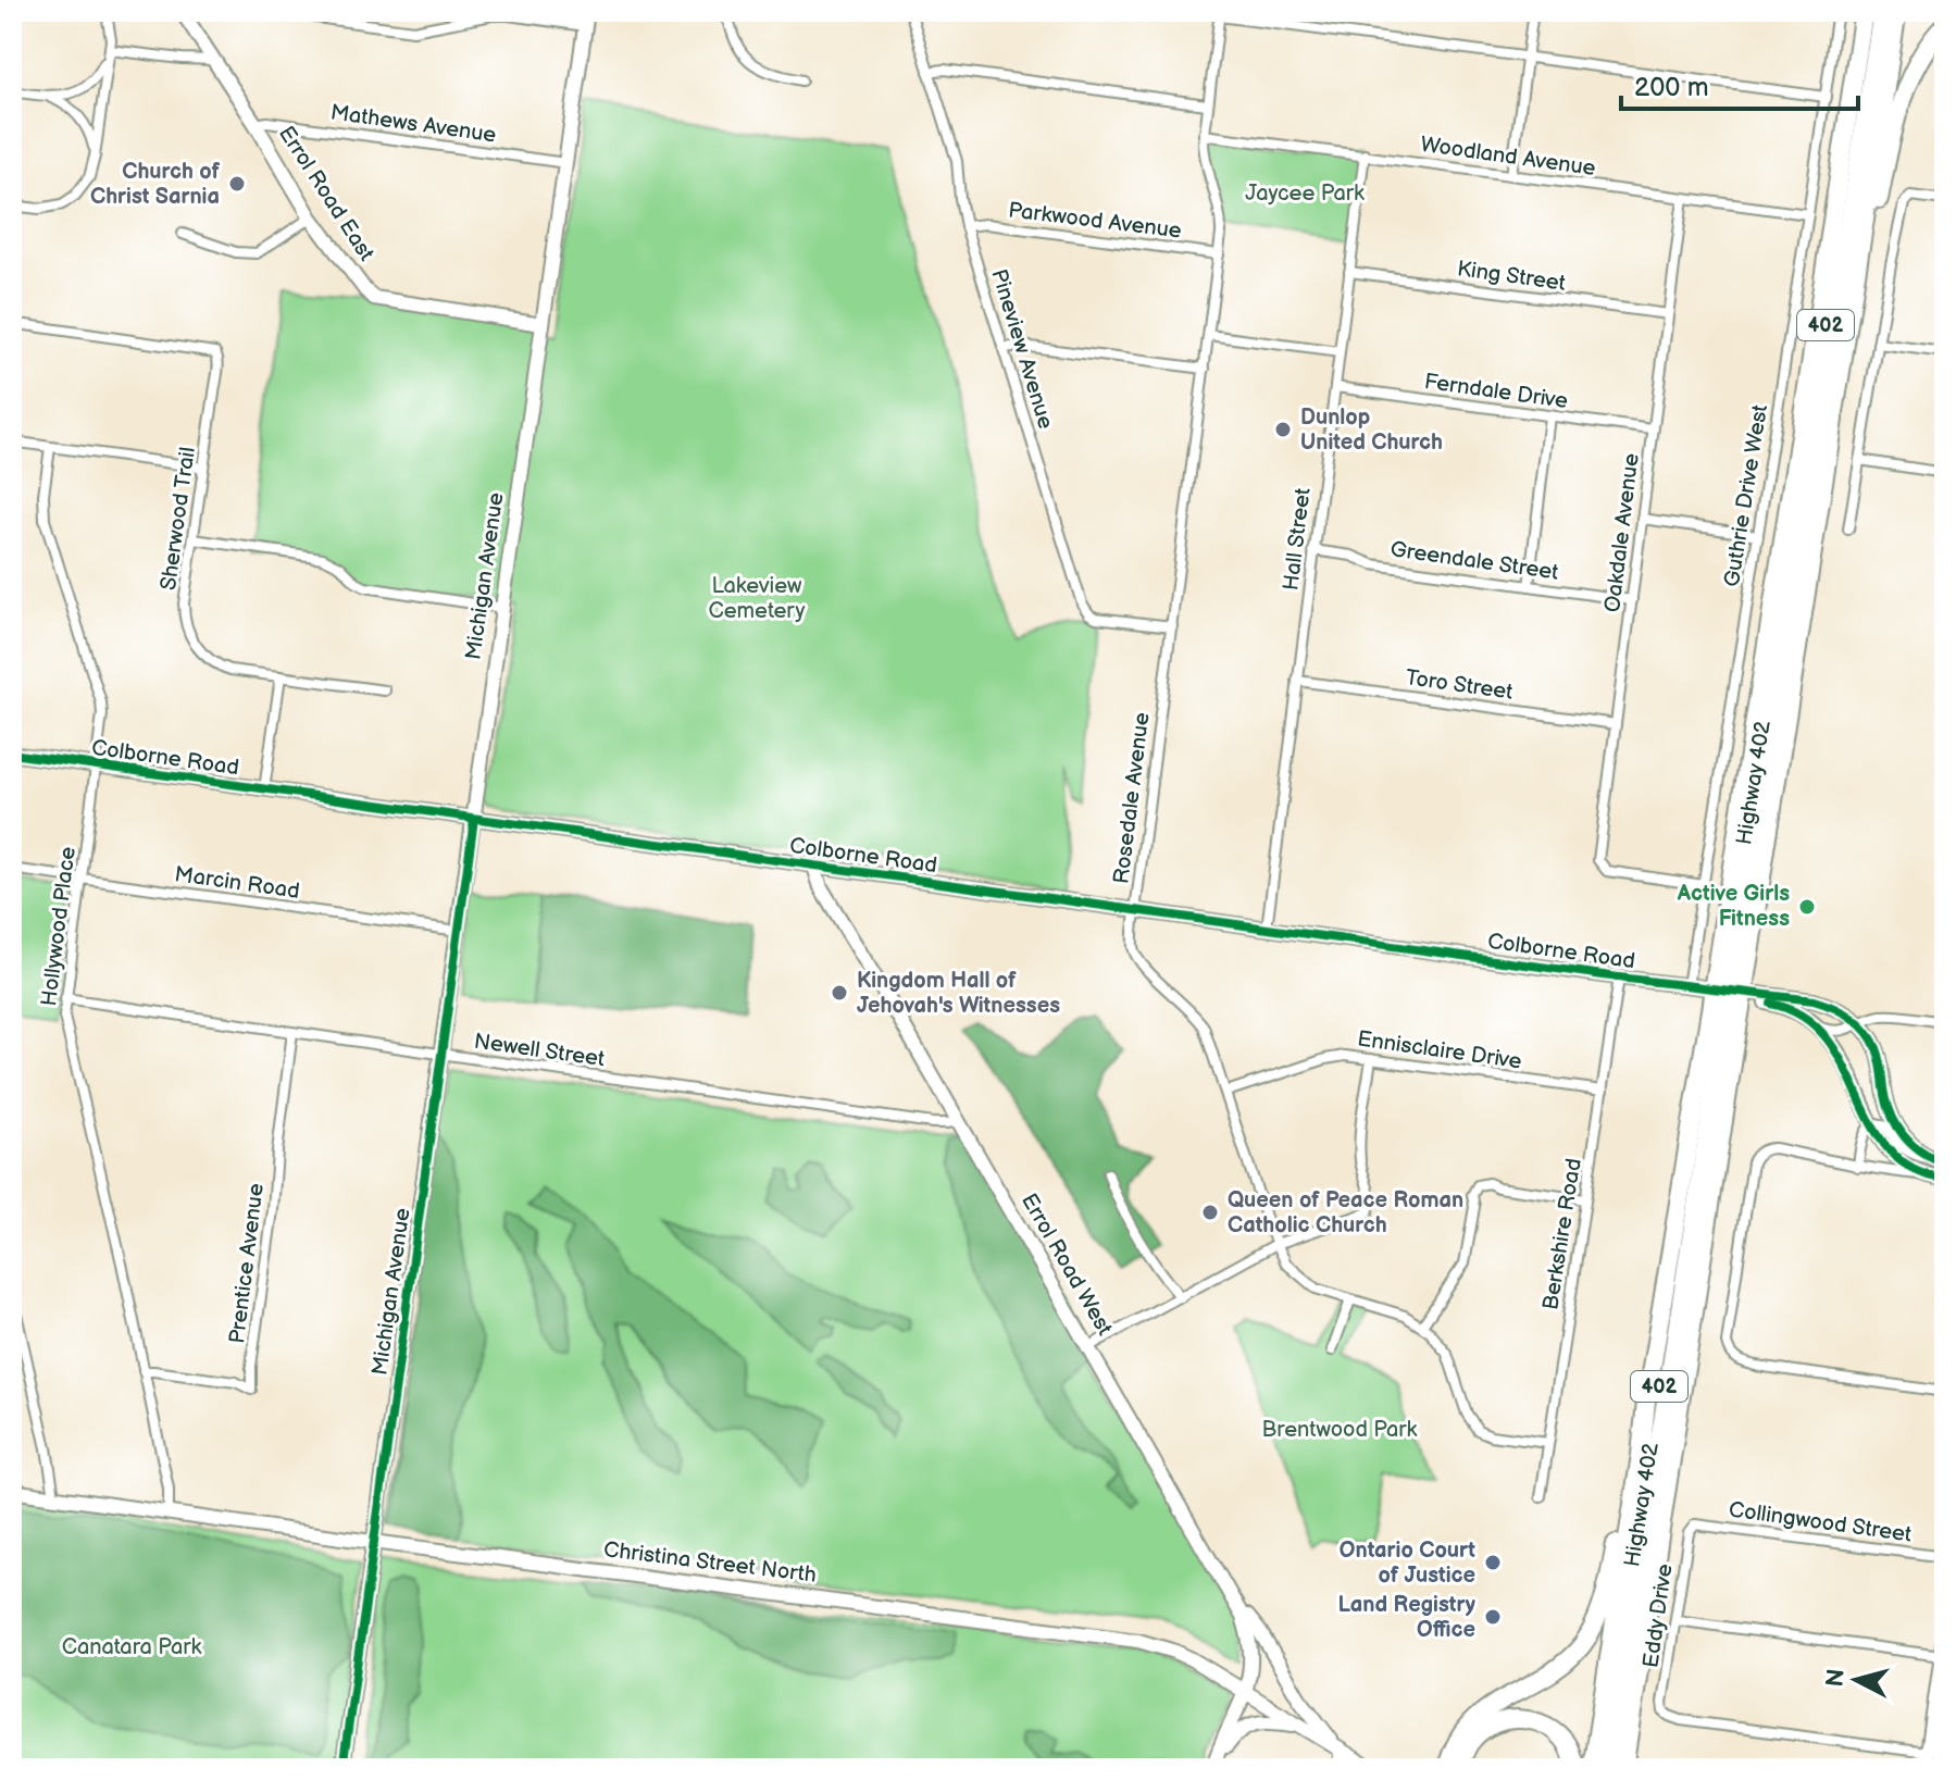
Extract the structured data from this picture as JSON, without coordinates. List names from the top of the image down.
{
  "streets": {
    "highway": ["402", "Highway 402"],
    "street": [
      "Mathews Avenue",
      "Woodland Avenue",
      "Errol Road East",
      "Parkwood Avenue",
      "King Street",
      "Pineview Avenue",
      "Ferndale Drive",
      "Guthrie Drive West",
      "Sherwood Trail",
      "Oakdale Avenue",
      "Hall Street",
      "Greendale Street",
      "Michigan Avenue",
      "Toro Street",
      "Colborne Road",
      "Rosedale Avenue",
      "Marcin Road",
      "Hollywood Place",
      "Newell Street",
      "Ennisclaire Drive",
      "Berkshire Road",
      "Prentice Avenue",
      "Errol Road West",
      "Collingwood Street",
      "Christina Street North",
      "Eddy Drive"
    ]
  },
  "crossings": [
    ["Mathews Avenue", "Errol Road East"],
    ["Mathews Avenue", "Michigan Avenue"],
    ["Woodland Avenue", "Guthrie Drive West"],
    ["Woodland Avenue", "Oakdale Avenue"],
    ["Woodland Avenue", "Hall Street"],
    ["Woodland Avenue", "Rosedale Avenue"],
    ["Errol Road East", "Michigan Avenue"],
    ["Parkwood Avenue", "Pineview Avenue"],
    ["Parkwood Avenue", "Rosedale Avenue"],
    ["King Street", "Oakdale Avenue"],
    ["King Street", "Hall Street"],
    ["Pineview Avenue", "Rosedale Avenue"],
    ["Ferndale Drive", "Oakdale Avenue"],
    ["Ferndale Drive", "Hall Street"],
    ["Guthrie Drive West", "Oakdale Avenue"],
    ["Guthrie Drive West", "Colborne Road"],
    ["Oakdale Avenue", "Greendale Street"],
    ["Oakdale Avenue", "Toro Street"],
    ["Hall Street", "Greendale Street"],
    ["Hall Street", "Toro Street"],
    ["Hall Street", "Colborne Road"],
    ["Michigan Avenue", "Colborne Road"],
    ["Michigan Avenue", "Marcin Road"],
    ["Michigan Avenue", "Newell Street"],
    ["Michigan Avenue", "Christina Street North"],
    ["Colborne Road", "Highway 402"],
    ["Colborne Road", "Rosedale Avenue"],
    ["Colborne Road", "Hollywood Place"],
    ["Colborne Road", "Berkshire Road"],
    ["Colborne Road", "Errol Road West"],
    ["Rosedale Avenue", "Ennisclaire Drive"],
    ["Rosedale Avenue", "Berkshire Road"],
    ["Marcin Road", "Hollywood Place"],
    ["Hollywood Place", "Newell Street"],
    ["Hollywood Place", "Prentice Avenue"],
    ["Hollywood Place", "Christina Street North"],
    ["Newell Street", "Prentice Avenue"],
    ["Newell Street", "Errol Road West"],
    ["Ennisclaire Drive", "Berkshire Road"],
    ["Errol Road West", "Christina Street North"],
    ["Collingwood Street", "Eddy Drive"]
  ],
  "parks": [
    "Jaycee Park",
    "Lakeview Cemetery",
    "Brentwood Park",
    "Canatara Park"
  ],
  "places": [
    "Church of Christ Sarnia",
    "Dunlop United Church",
    "Active Girls Fitness",
    "Kingdom Hall of Jehovah's Witnesses",
    "Queen of Peace Roman Catholic Church",
    "Ontario Court of Justice",
    "Land Registry Office"
  ],
  "scale_bar": "200 m",
  "north": "left"
}
